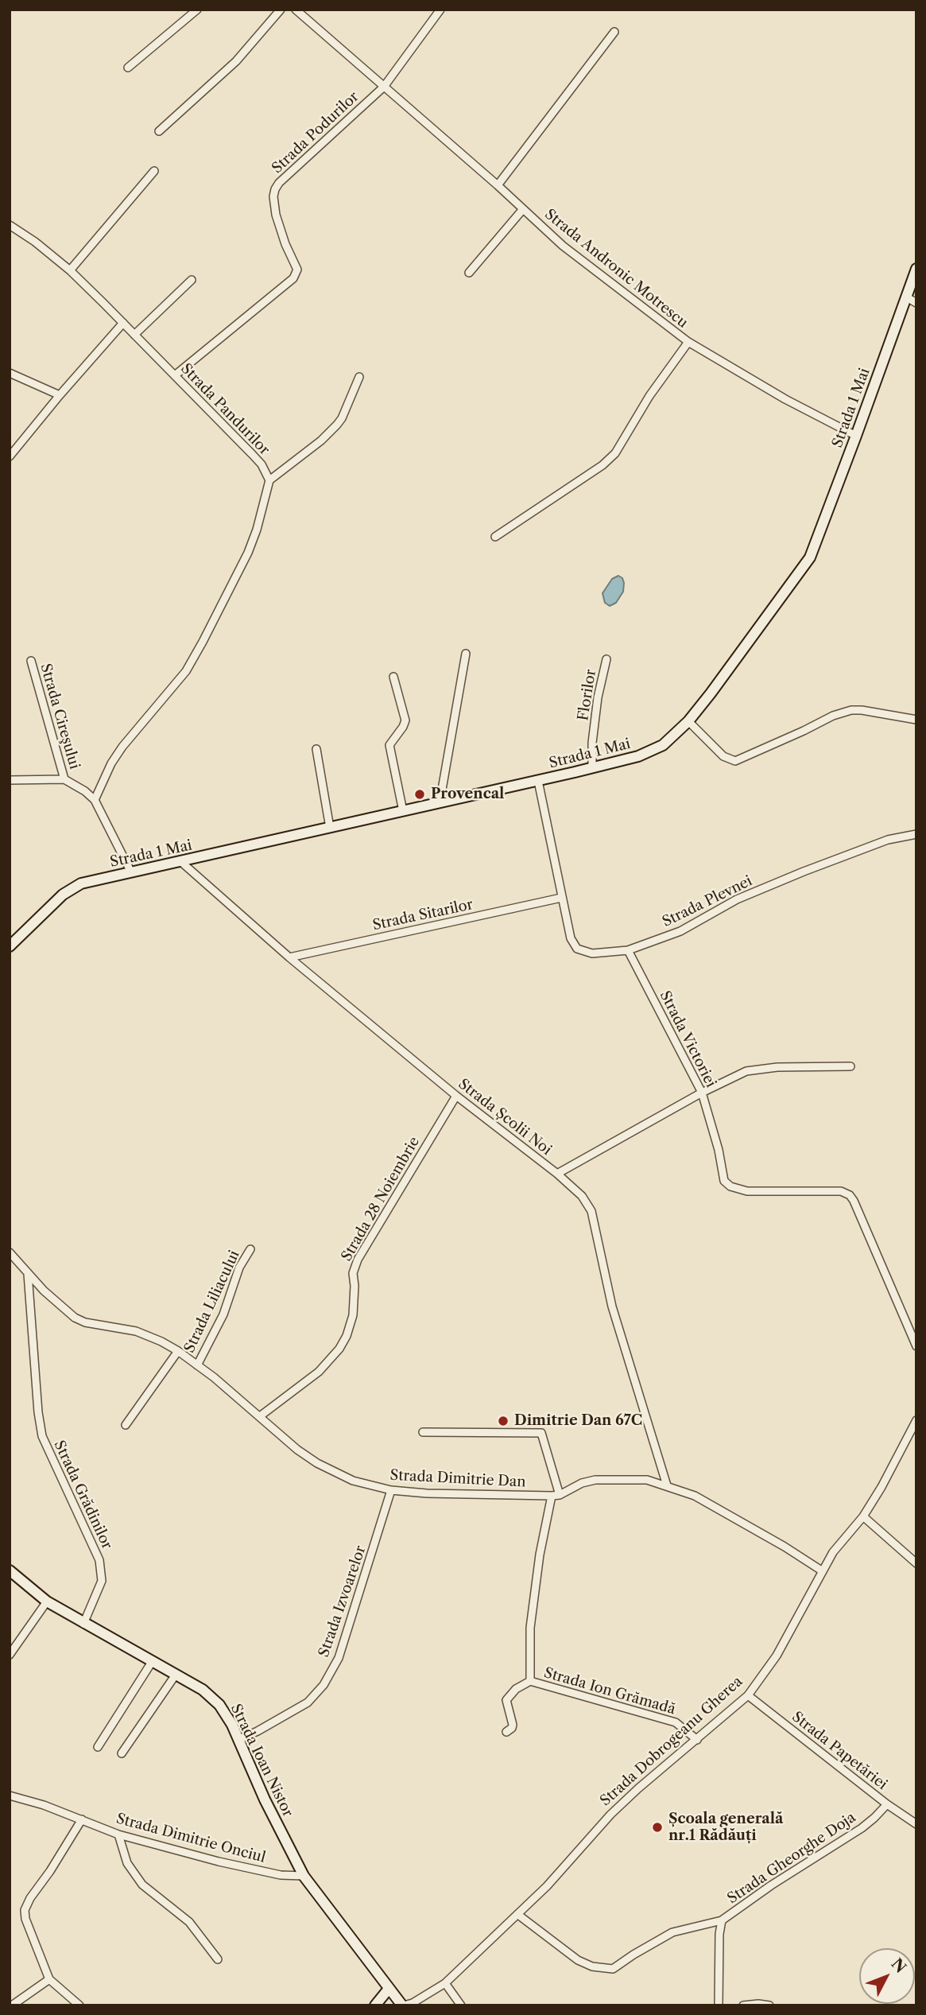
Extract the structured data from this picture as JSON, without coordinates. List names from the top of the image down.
{
  "streets": {
    "main road": ["Strada 1 Mai", "Strada Ioan Nistor"],
    "street": [
      "Strada Podurilor",
      "Strada Andronic Motrescu",
      "Strada Pandurilor",
      "Florilor",
      "Strada Cireşului",
      "Strada Plevnei",
      "Strada Sitarilor",
      "Strada Victoriei",
      "Strada Școlii Noi",
      "Strada 28 Noiembrie",
      "Strada Liliacului",
      "Strada Dimitrie Dan",
      "Strada Grădinilor",
      "Strada Izvoarelor",
      "Strada Ion Grămadă",
      "Strada Dobrogeanu Gherea",
      "Strada Papetăriei",
      "Strada Dimitrie Onciul",
      "Strada Gheorghe Doja"
    ]
  },
  "crossings": [
    ["Strada Podurilor", "Strada Andronic Motrescu"],
    ["Strada Podurilor", "Strada Pandurilor"],
    ["Strada Andronic Motrescu", "Strada 1 Mai"],
    ["Strada 1 Mai", "Florilor"],
    ["Strada 1 Mai", "Strada Plevnei"],
    ["Strada 1 Mai", "Strada Școlii Noi"],
    ["Strada Plevnei", "Strada Sitarilor"],
    ["Strada Plevnei", "Strada Victoriei"],
    ["Strada Sitarilor", "Strada Școlii Noi"],
    ["Strada Școlii Noi", "Strada 28 Noiembrie"],
    ["Strada Școlii Noi", "Strada Dimitrie Dan"],
    ["Strada 28 Noiembrie", "Strada Dimitrie Dan"],
    ["Strada Liliacului", "Strada Dimitrie Dan"],
    ["Strada Dimitrie Dan", "Strada Grădinilor"],
    ["Strada Dimitrie Dan", "Strada Izvoarelor"],
    ["Strada Dimitrie Dan", "Strada Ion Grămadă"],
    ["Strada Dimitrie Dan", "Strada Dobrogeanu Gherea"],
    ["Strada Grădinilor", "Strada Ioan Nistor"],
    ["Strada Izvoarelor", "Strada Ioan Nistor"],
    ["Strada Ion Grămadă", "Strada Dobrogeanu Gherea"],
    ["Strada Dobrogeanu Gherea", "Strada Papetăriei"],
    ["Strada Dobrogeanu Gherea", "Strada Ioan Nistor"],
    ["Strada Papetăriei", "Strada Gheorghe Doja"],
    ["Strada Ioan Nistor", "Strada Dimitrie Onciul"]
  ],
  "places": ["Provencal", "Dimitrie Dan 67C", "Școala generală nr.1 Rădăuți"],
  "north": "top right"
}
